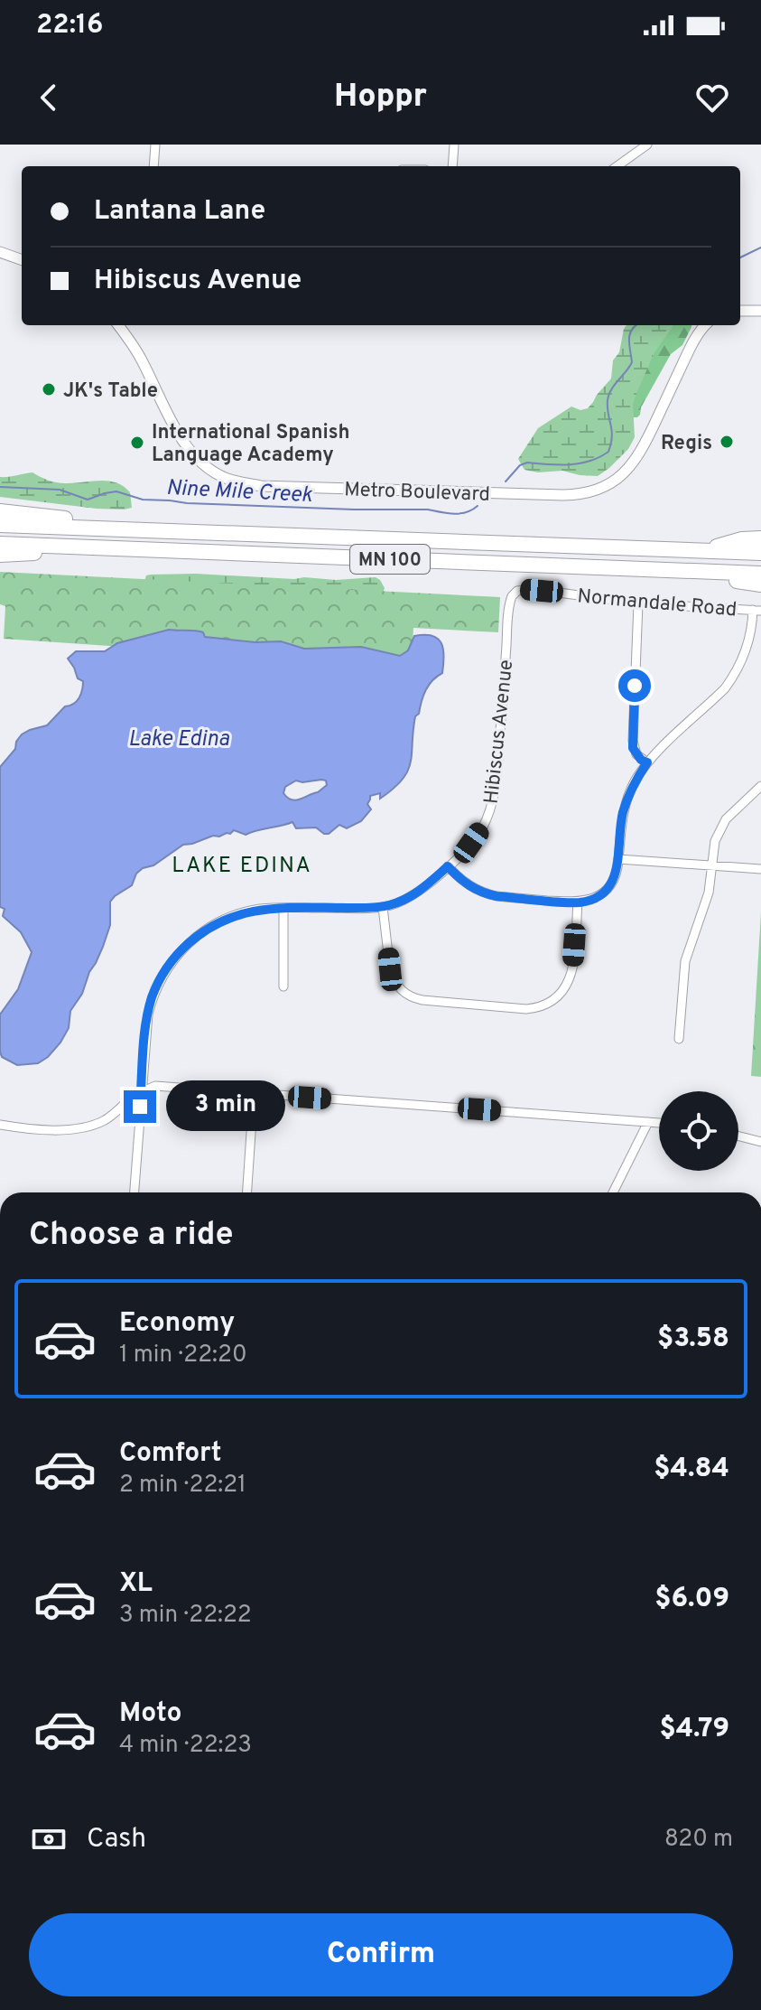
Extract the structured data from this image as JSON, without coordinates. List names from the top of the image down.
{
  "streets": {
    "highway": ["MN 100"],
    "street": ["Metro Boulevard", "Normandale Road", "Hibiscus Avenue"]
  },
  "crossings": [
    ["Normandale Road", "Hibiscus Avenue"]
  ],
  "districts": ["LAKE EDINA"],
  "water": ["Nine Mile Creek", "Lake Edina"],
  "places": ["JK's Table", "Regis", "International Spanish Language Academy"],
  "page": {
    "status": "22:16",
    "header": "Hoppr",
    "banner": ["Lantana Lane", "Hibiscus Avenue"],
    "bubble": "3 min",
    "heading": "Choose a ride",
    "list": [
      {
        "name": "Economy",
        "note": "1 min · 22:20",
        "value": "$3.58"
      },
      {
        "name": "Comfort",
        "note": "2 min · 22:21",
        "value": "$4.84"
      },
      {
        "name": "XL",
        "note": "3 min · 22:22",
        "value": "$6.09"
      },
      {
        "name": "Moto",
        "note": "4 min · 22:23",
        "value": "$4.79"
      }
    ],
    "pay": ["Cash", "820 m"],
    "buttons": "Confirm"
  }
}
